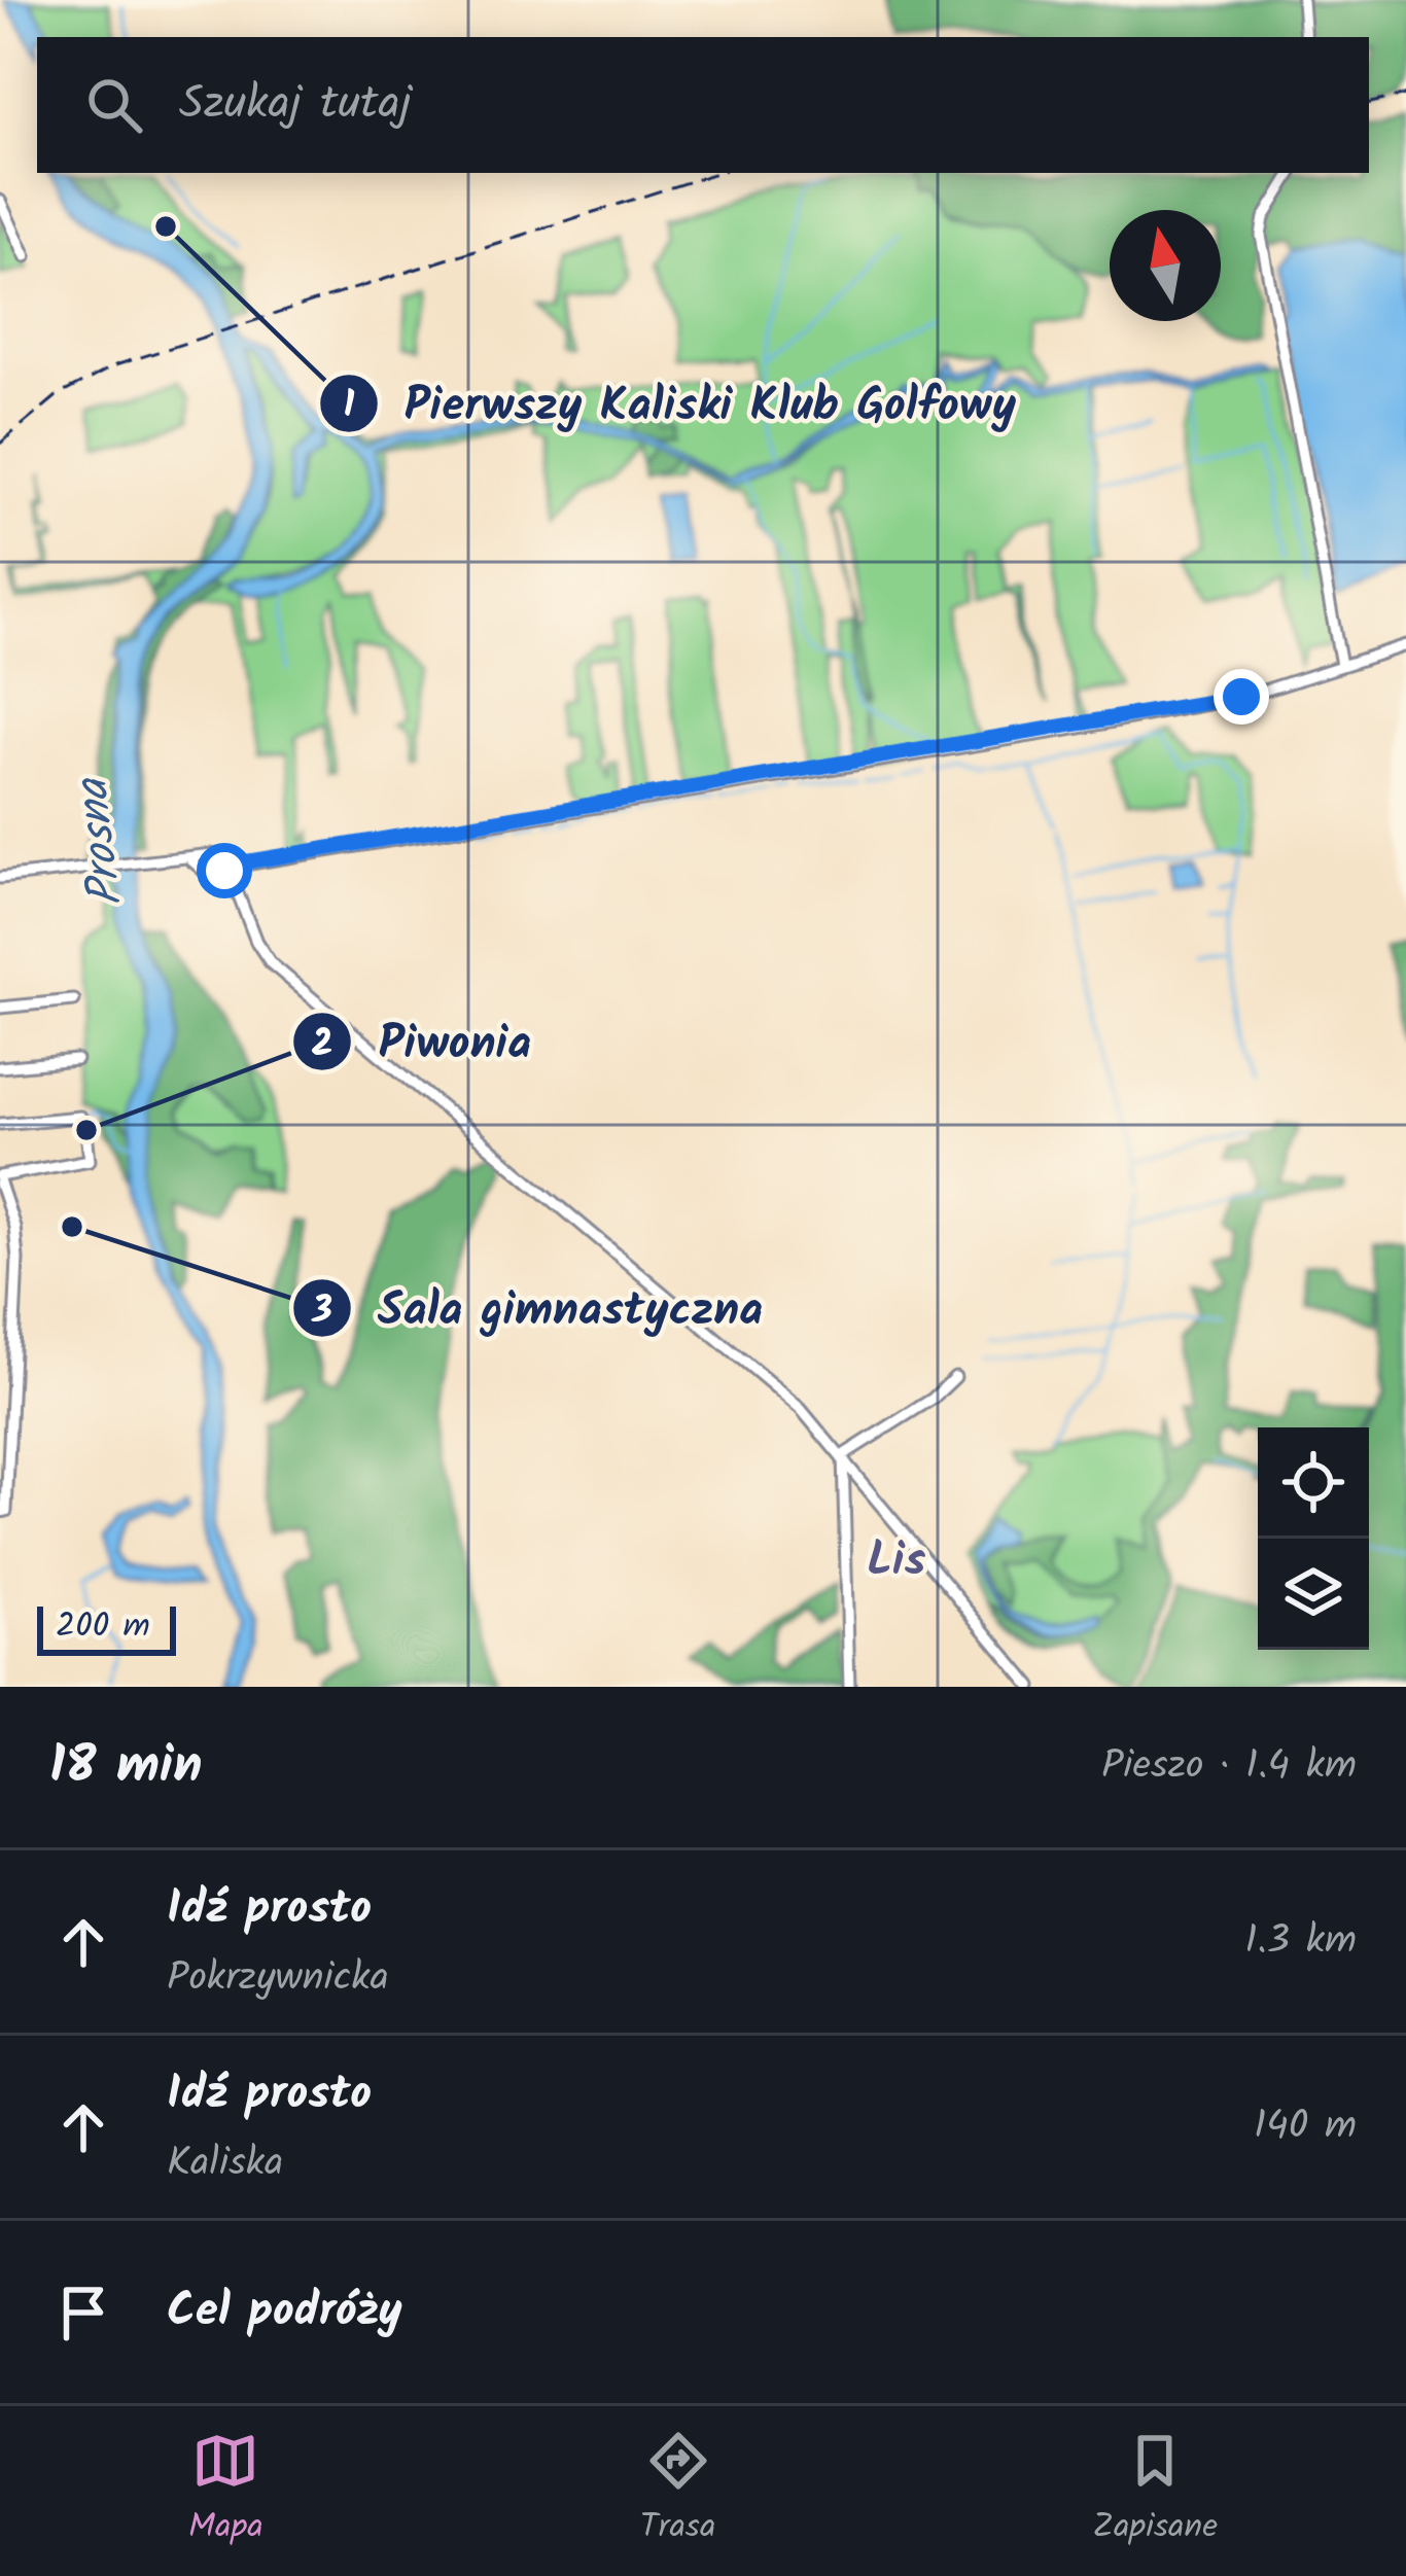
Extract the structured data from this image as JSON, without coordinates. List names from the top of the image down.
{
  "districts": ["Lis"],
  "water": ["Prosna"],
  "places": ["Pierwszy Kaliski Klub Golfowy", "Piwonia", "Sala gimnastyczna"],
  "scale_bar": "200 m",
  "north": "top",
  "page": {
    "search": "Szukaj tutaj",
    "scale": "200 m",
    "heading": ["18 min", "Pieszo · 1.4 km"],
    "list": [
      ["Idź prosto", "Pokrzywnicka", "1.3 km"],
      ["Idź prosto", "Kaliska", "140 m"],
      "Cel podróży"
    ],
    "nav": ["Mapa", "Trasa", "Zapisane"]
  }
}
